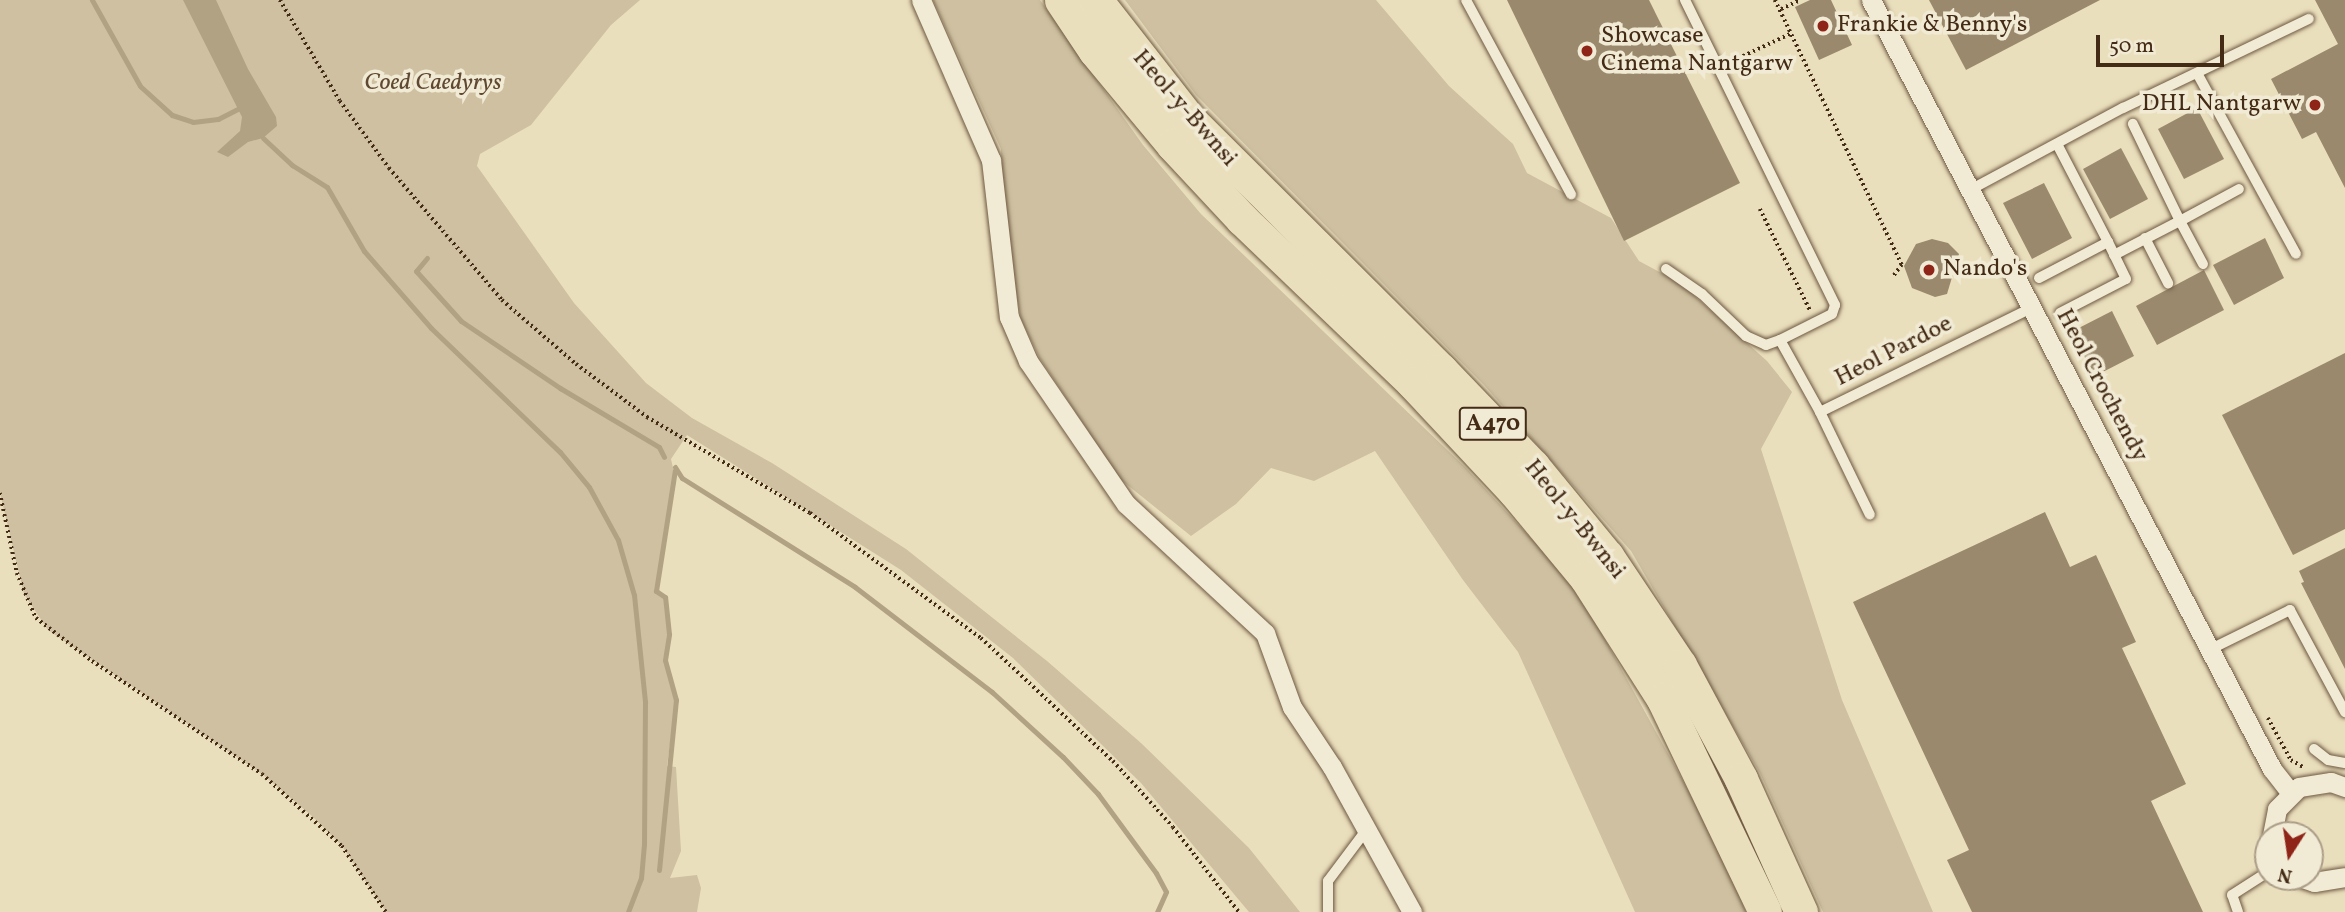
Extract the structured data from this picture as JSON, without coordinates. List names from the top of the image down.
{
  "streets": {
    "highway": ["Heol-y-Bwnsi", "A470"],
    "street": ["Heol Crochendy"],
    "lane": ["Heol Pardoe"]
  },
  "crossings": [
    ["Heol Pardoe", "Heol Crochendy"]
  ],
  "parks": ["Coed Caedyrys"],
  "places": [
    "Frankie & Benny's",
    "Showcase Cinema Nantgarw",
    "DHL Nantgarw",
    "Nando's"
  ],
  "scale_bar": "50 m",
  "north": "bottom"
}
